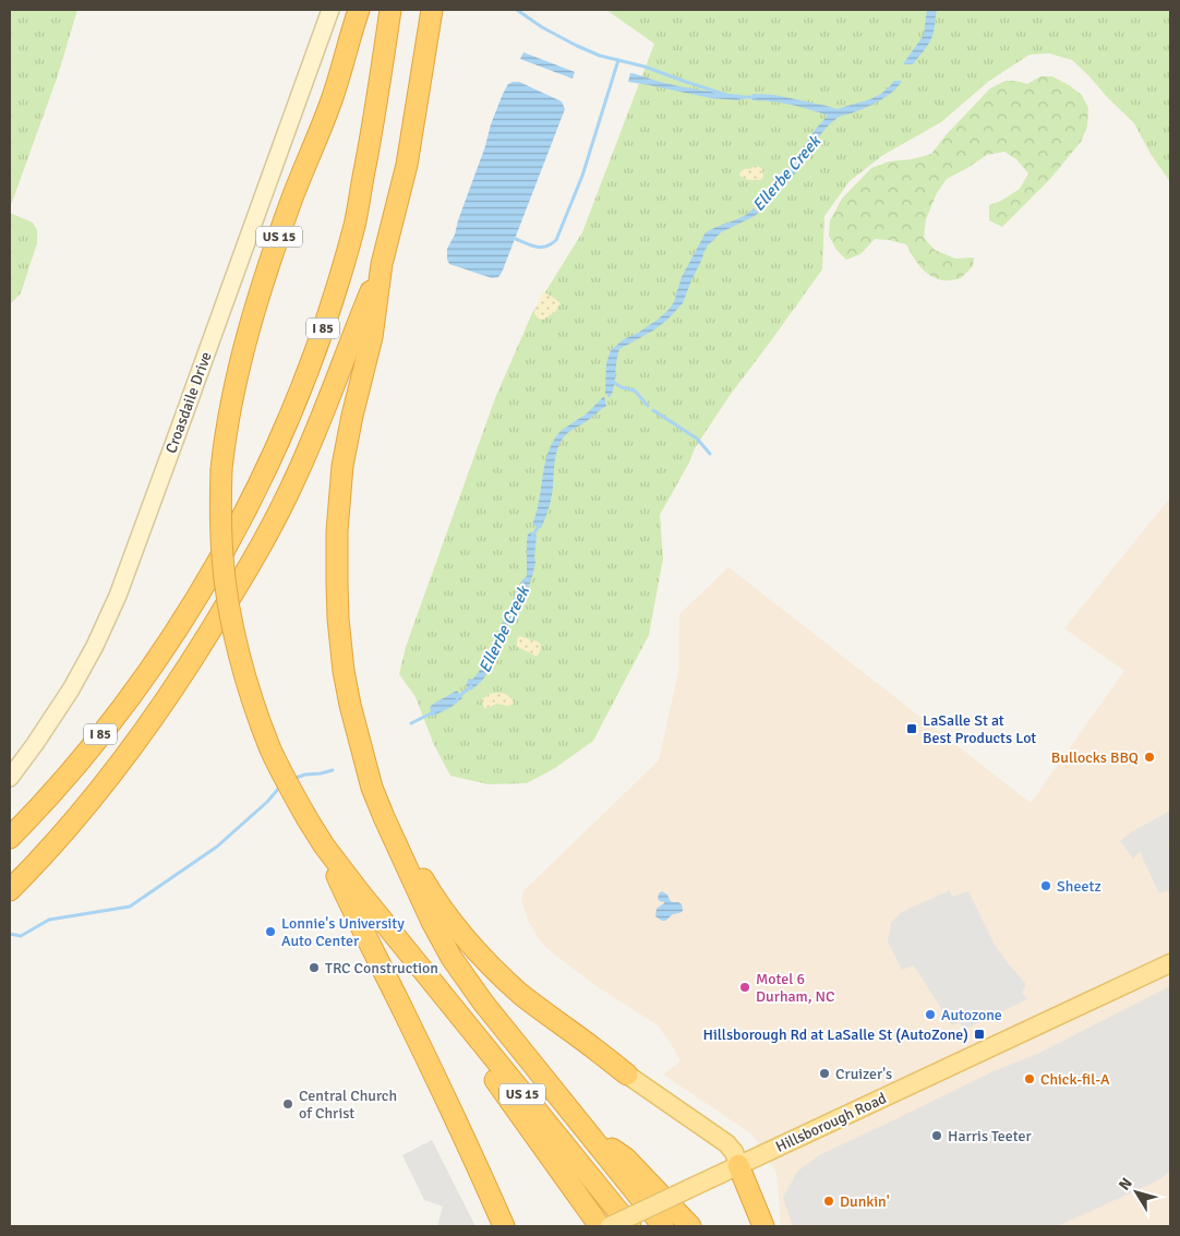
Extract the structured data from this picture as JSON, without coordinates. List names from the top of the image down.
{
  "streets": {
    "highway": ["US 15", "I 85"],
    "main road": ["Hillsborough Road"],
    "street": ["Croasdaile Drive"]
  },
  "crossings": [
    ["US 15", "I 85"]
  ],
  "water": ["Ellerbe Creek"],
  "places": {
    "transit": ["LaSalle St at Best Products Lot", "Hillsborough Rd at LaSalle St (AutoZone)"],
    "other": [
      "Bullocks BBQ",
      "Sheetz",
      "Lonnie's University Auto Center",
      "TRC Construction",
      "Motel 6 Durham, NC",
      "Autozone",
      "Cruizer's",
      "Chick-fil-A",
      "Central Church of Christ",
      "Harris Teeter",
      "Dunkin'"
    ]
  },
  "north": "top left"
}
